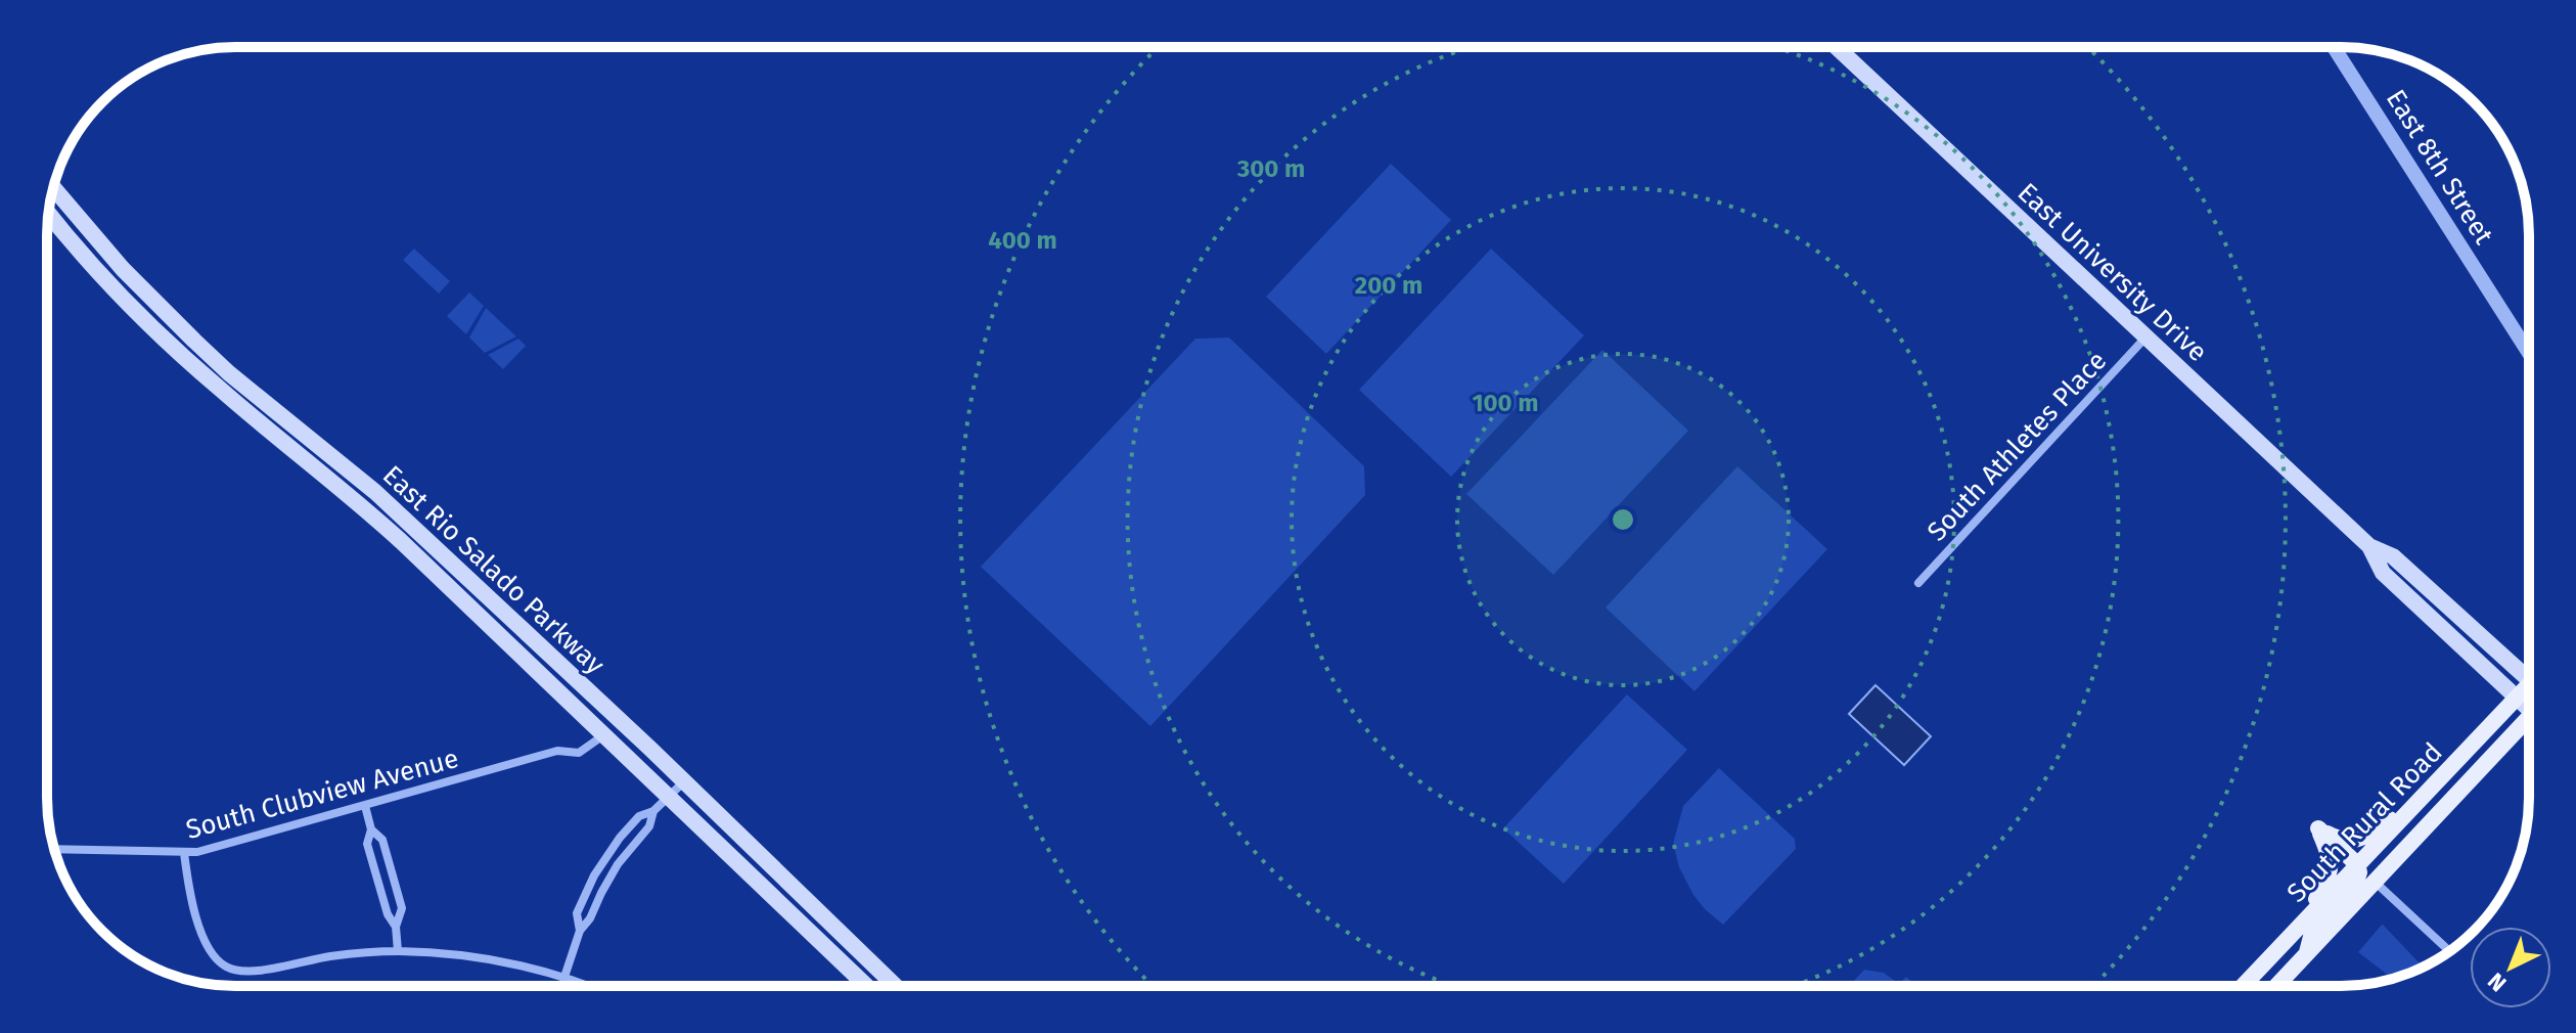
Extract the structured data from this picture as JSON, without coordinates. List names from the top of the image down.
{
  "streets": {
    "main road": ["East University Drive", "East Rio Salado Parkway", "South Rural Road"],
    "street": ["East 8th Street", "South Athletes Place", "South Clubview Avenue"]
  },
  "crossings": [
    ["East University Drive", "South Athletes Place"],
    ["East University Drive", "South Rural Road"],
    ["East Rio Salado Parkway", "South Clubview Avenue"]
  ],
  "north": "bottom left",
  "rings": [
    "300 m",
    "400 m",
    "200 m",
    "100 m"
  ]
}
